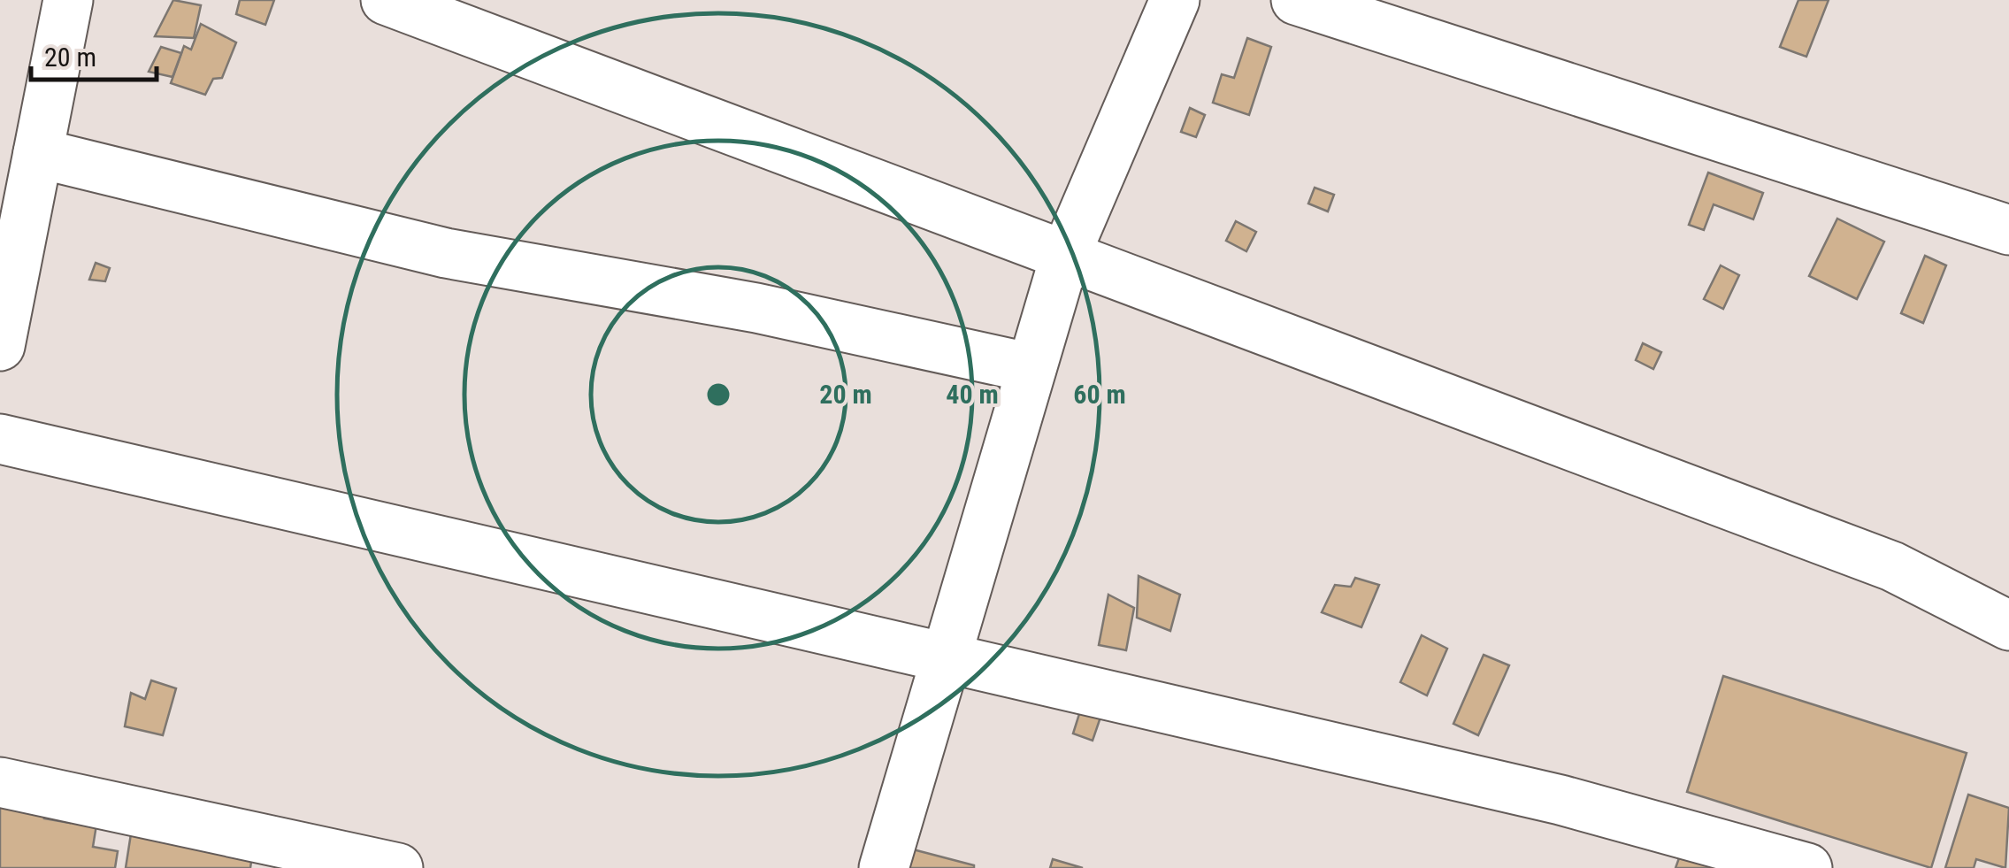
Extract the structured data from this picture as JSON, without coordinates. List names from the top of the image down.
{
  "scale_bar": "20 m",
  "rings": ["20 m", "40 m", "60 m"]
}
